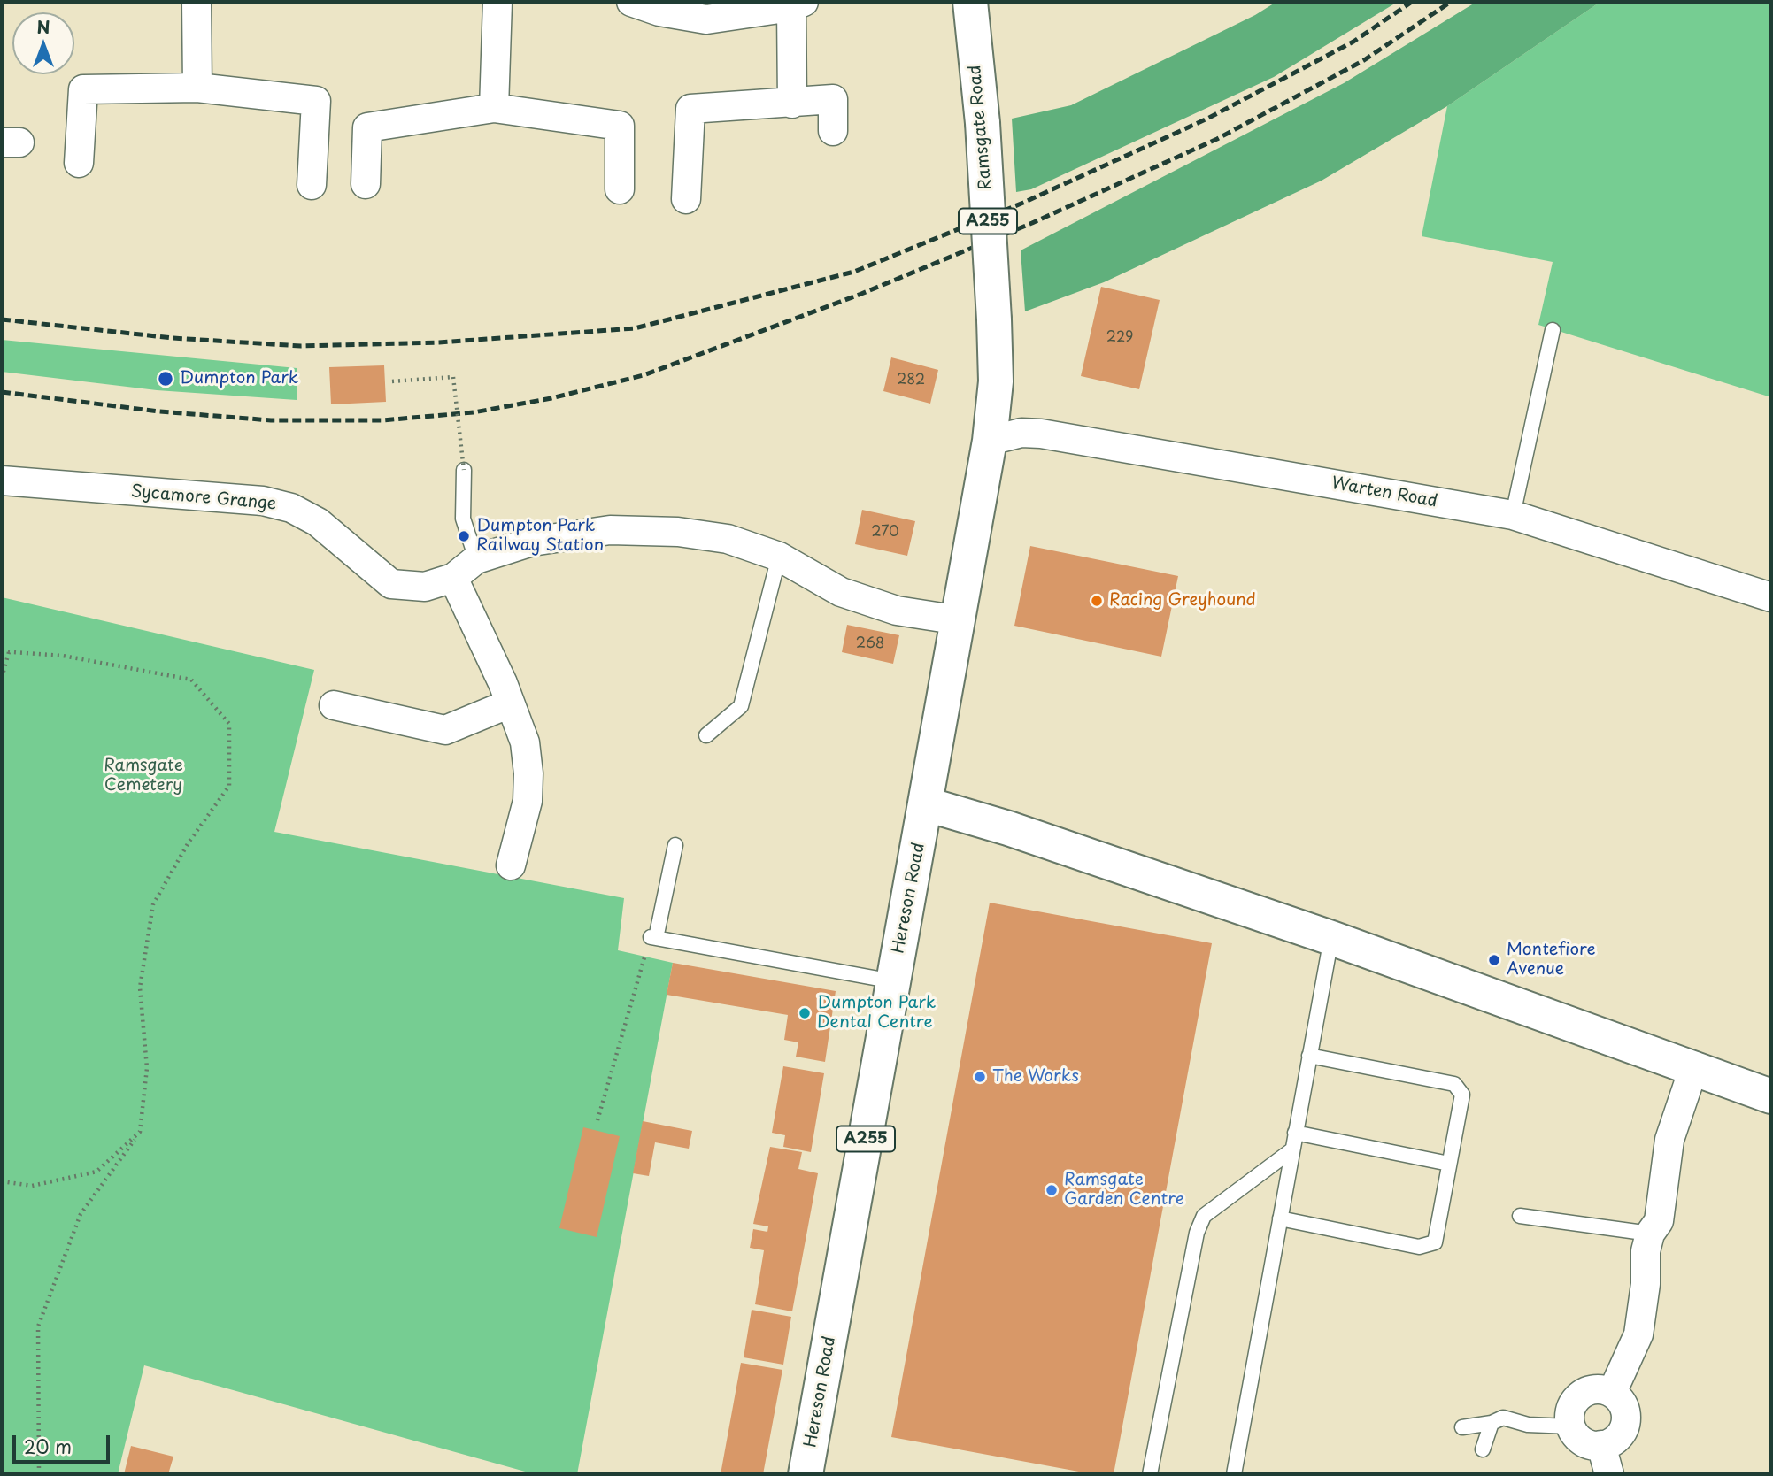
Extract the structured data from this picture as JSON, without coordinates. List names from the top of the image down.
{
  "streets": {
    "main road": ["Ramsgate Road", "A255", "Hereson Road"],
    "street": ["Warten Road", "Sycamore Grange"]
  },
  "crossings": [
    ["Ramsgate Road", "Hereson Road"],
    ["Warten Road", "Hereson Road"],
    ["Sycamore Grange", "Hereson Road"]
  ],
  "parks": ["Ramsgate Cemetery"],
  "places": [
    "Dumpton Park",
    "Dumpton Park Railway Station",
    "Racing Greyhound",
    "Montefiore Avenue",
    "Dumpton Park Dental Centre",
    "The Works",
    "Ramsgate Garden Centre"
  ],
  "house_numbers": [
    "229",
    "282",
    "270",
    "268"
  ],
  "scale_bar": "20 m",
  "north": "top"
}
